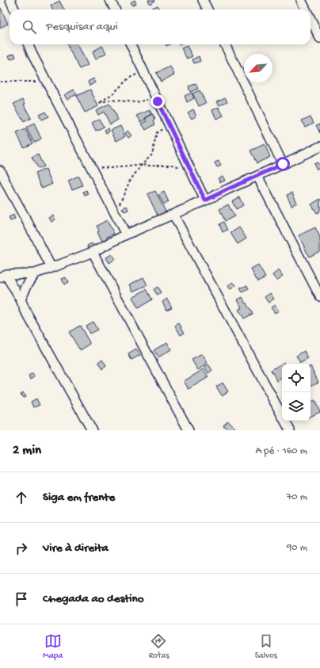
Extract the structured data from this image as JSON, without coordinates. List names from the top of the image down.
{
  "north": "bottom left",
  "page": {
    "search": "Pesquisar aqui",
    "heading": ["2 min", "A pé · 160 m"],
    "list": [
      ["Siga em frente", "70 m"],
      ["Vire à direita", "90 m"],
      "Chegada ao destino"
    ],
    "nav": ["Mapa", "Rotas", "Salvos"]
  }
}
